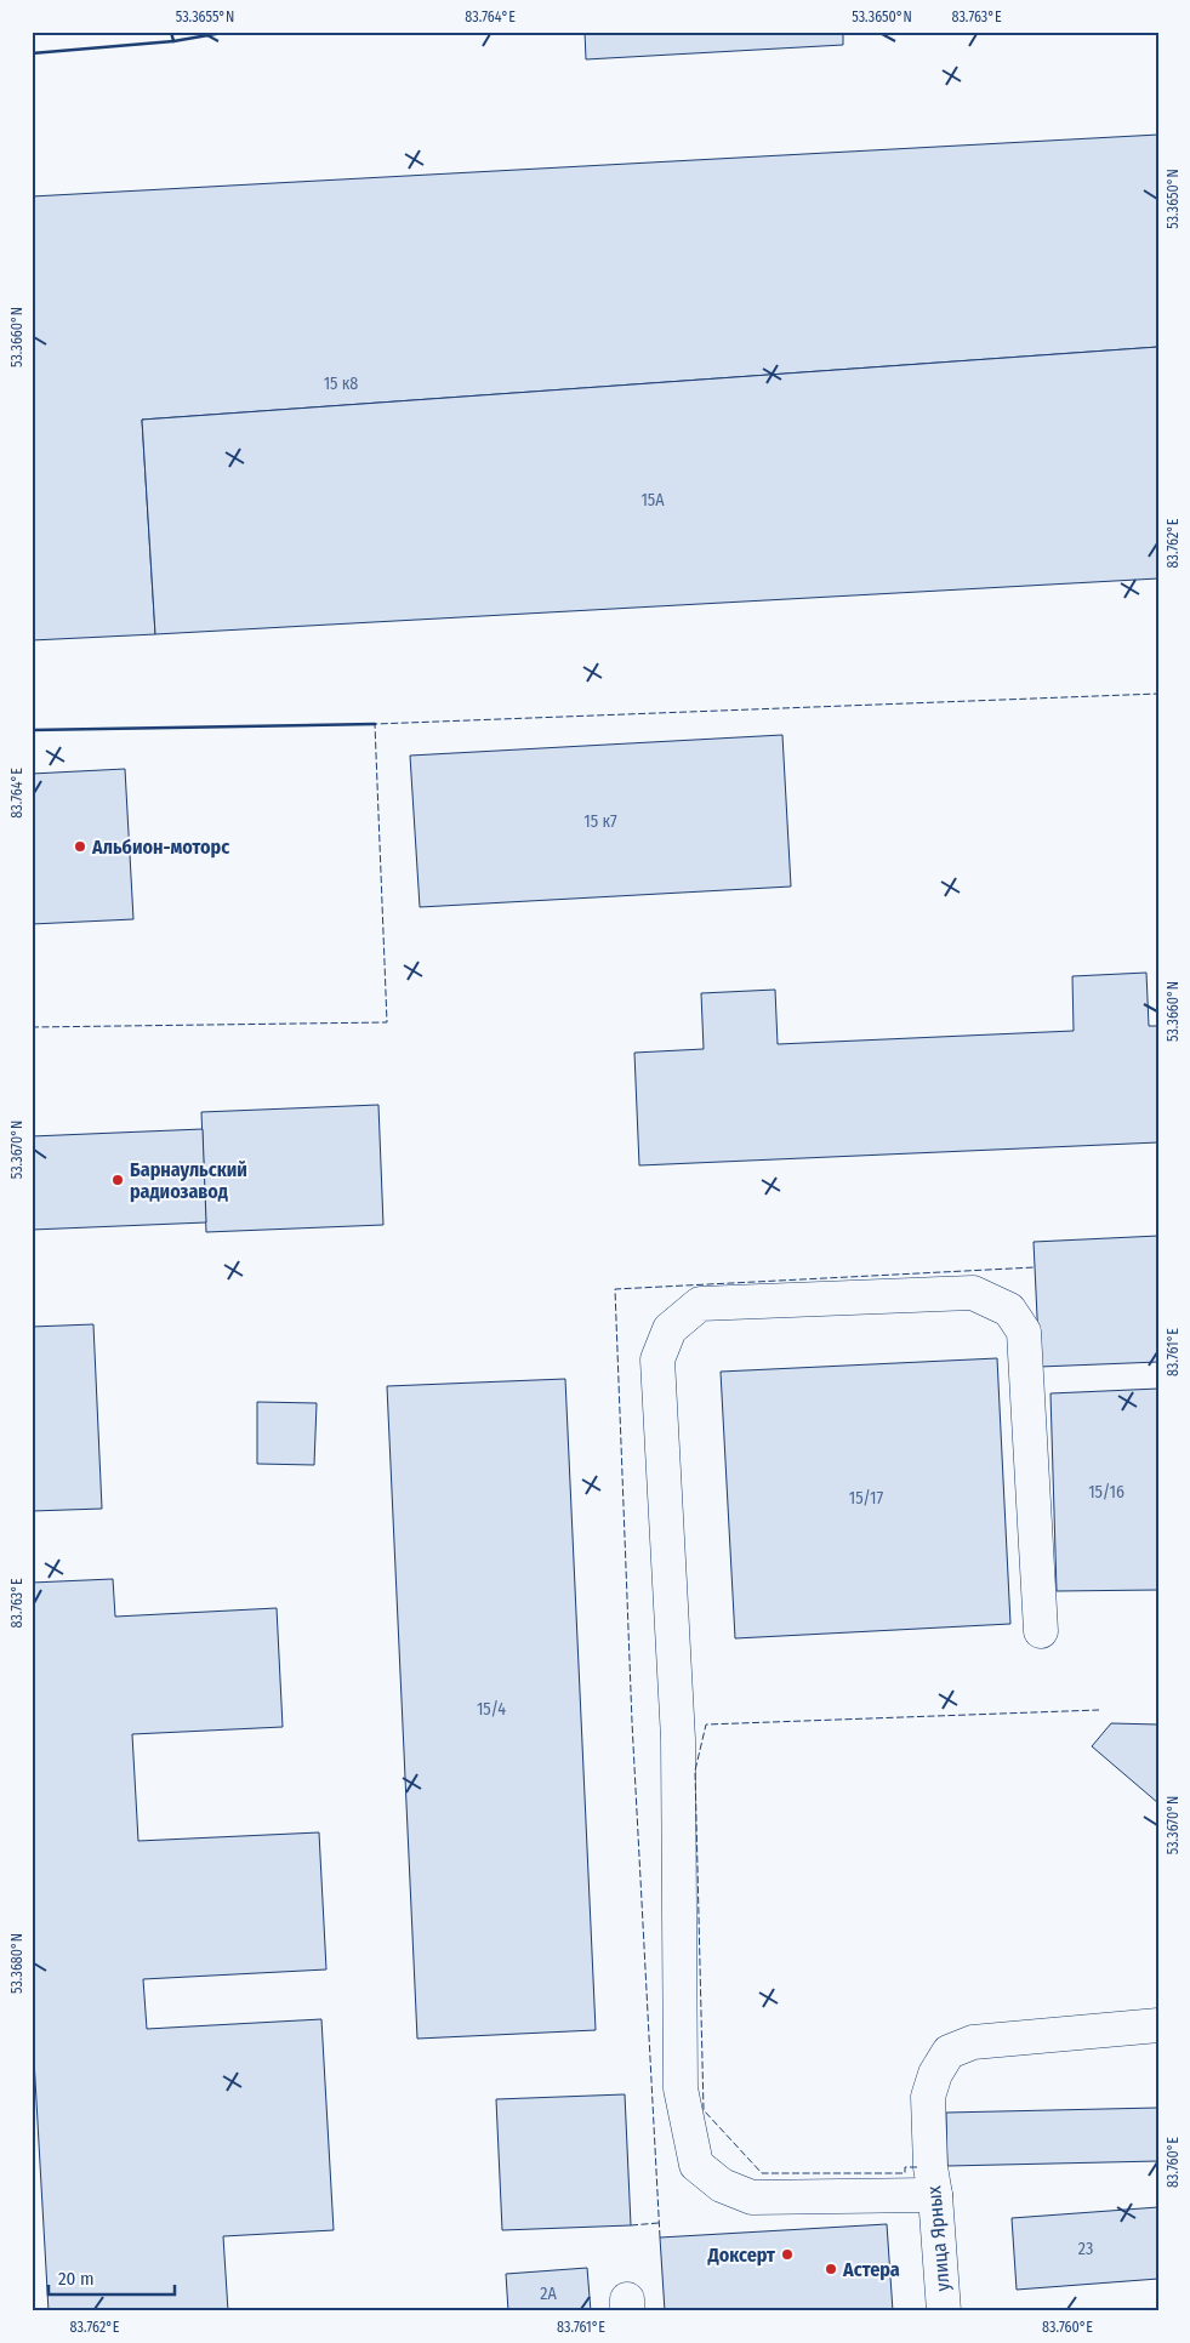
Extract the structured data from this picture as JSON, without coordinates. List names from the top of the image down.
{
  "streets": {
    "street": ["улица Ярных"]
  },
  "places": [
    "Альбион-моторс",
    "Барнаульский радиозавод",
    "Доксерт",
    "Астера"
  ],
  "house_numbers": [
    "15 к8",
    "15А",
    "15 к7",
    "15/16",
    "15/17",
    "15/4",
    "23",
    "2А"
  ],
  "scale_bar": "20 m",
  "coordinates": [
    "53.3655°N",
    "83.764°E",
    "53.3650°N",
    "83.763°E",
    "53.3660°N",
    "83.762°E",
    "53.3670°N",
    "83.761°E",
    "53.3680°N",
    "83.760°E"
  ]
}
